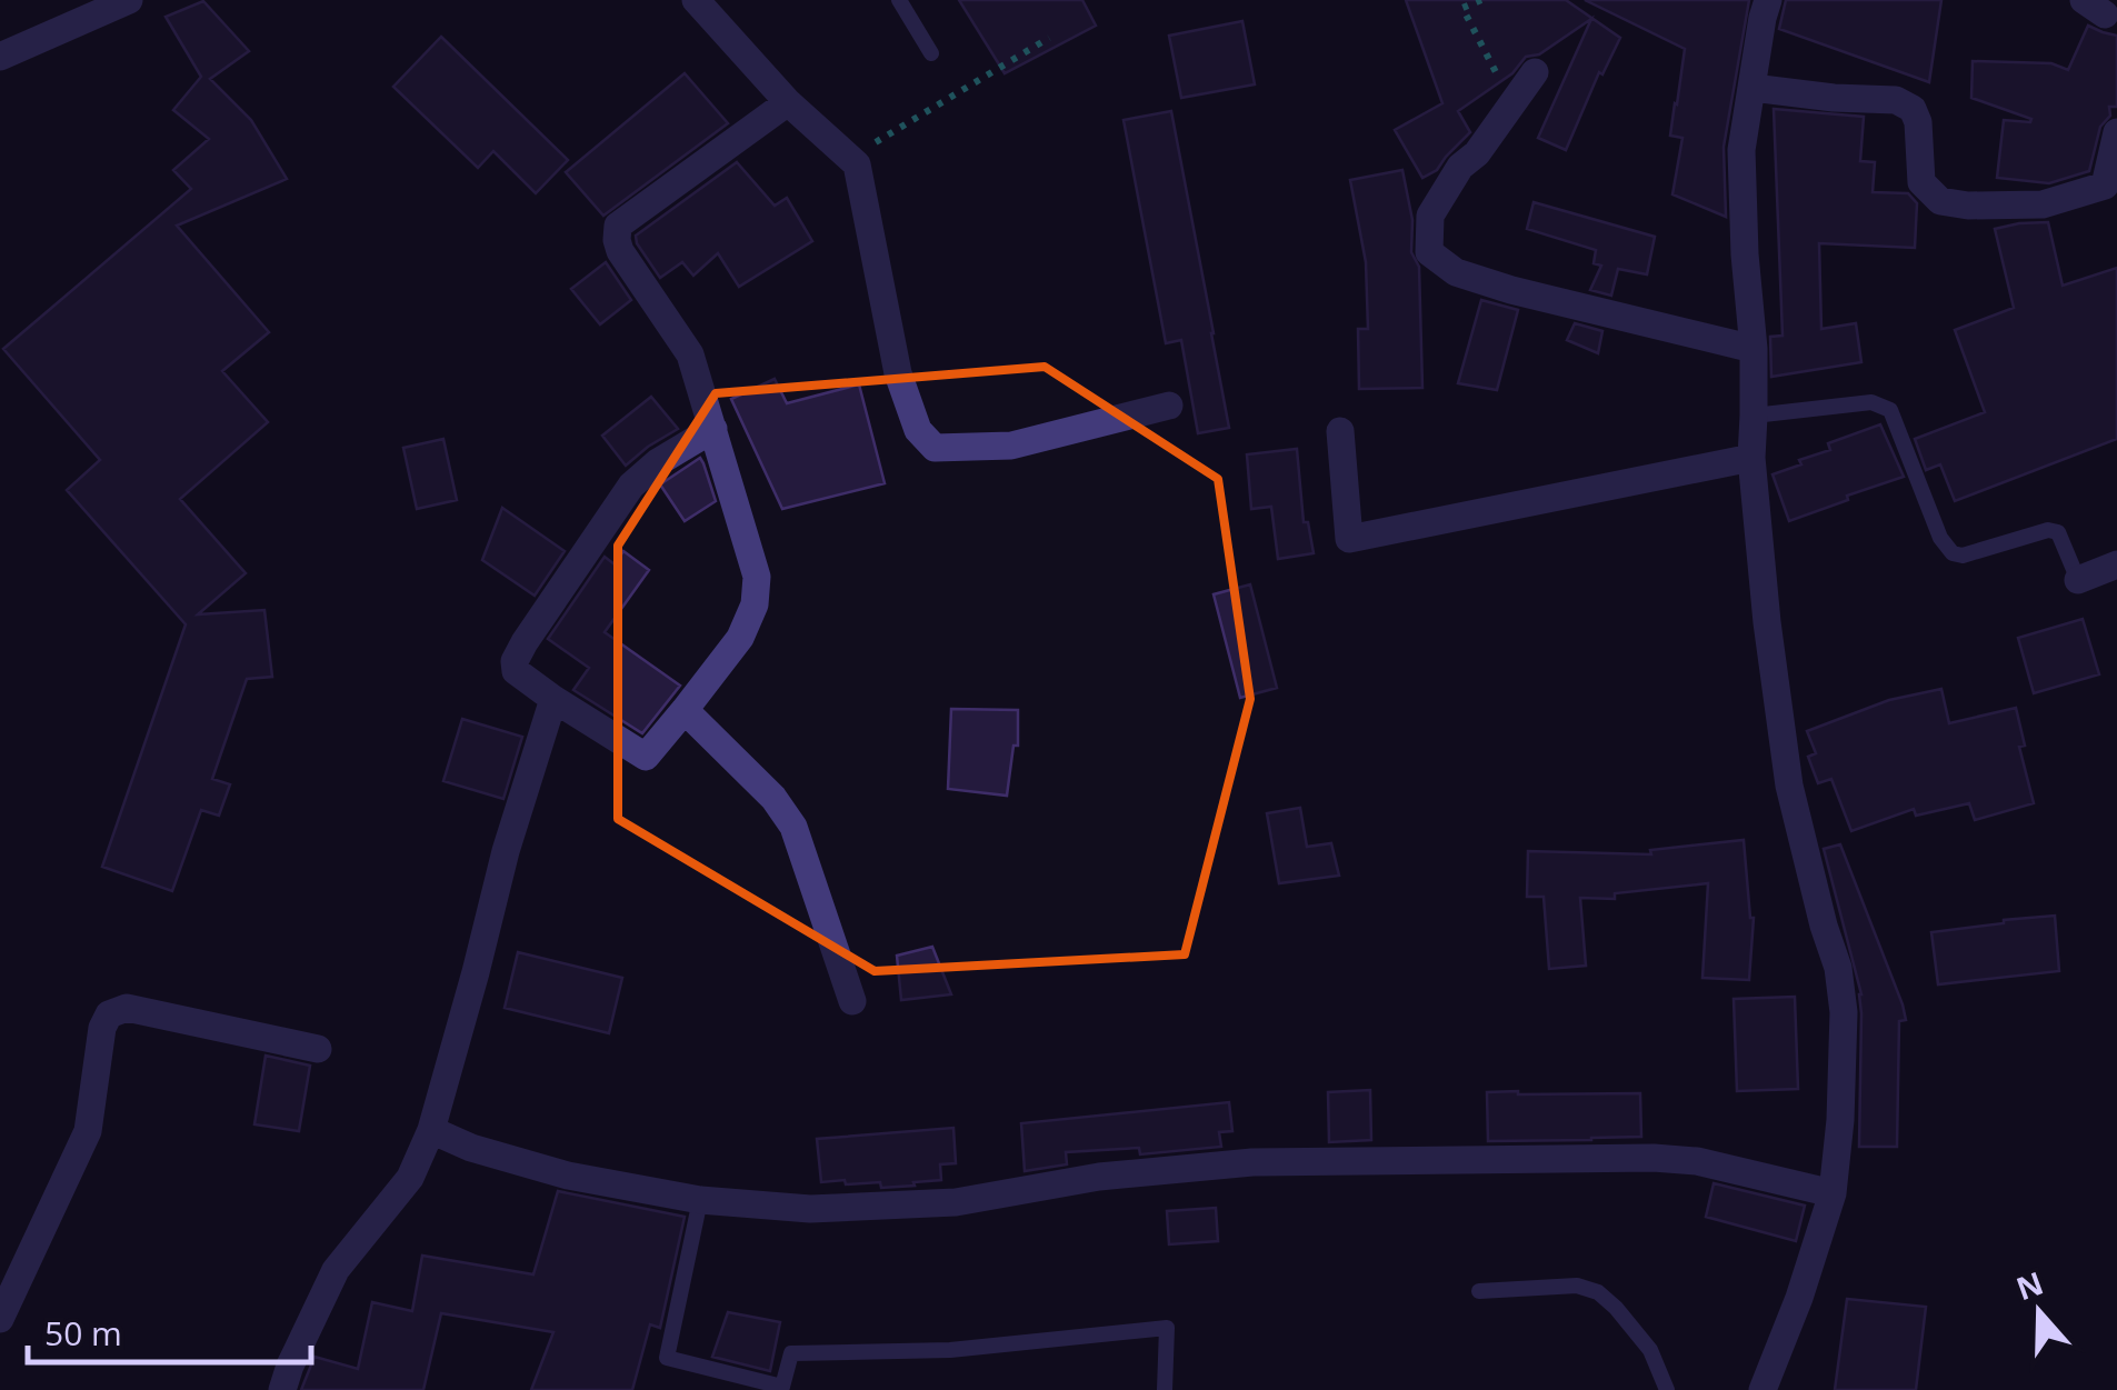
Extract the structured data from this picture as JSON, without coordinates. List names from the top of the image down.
{
  "scale_bar": "50 m",
  "north": "top"
}
